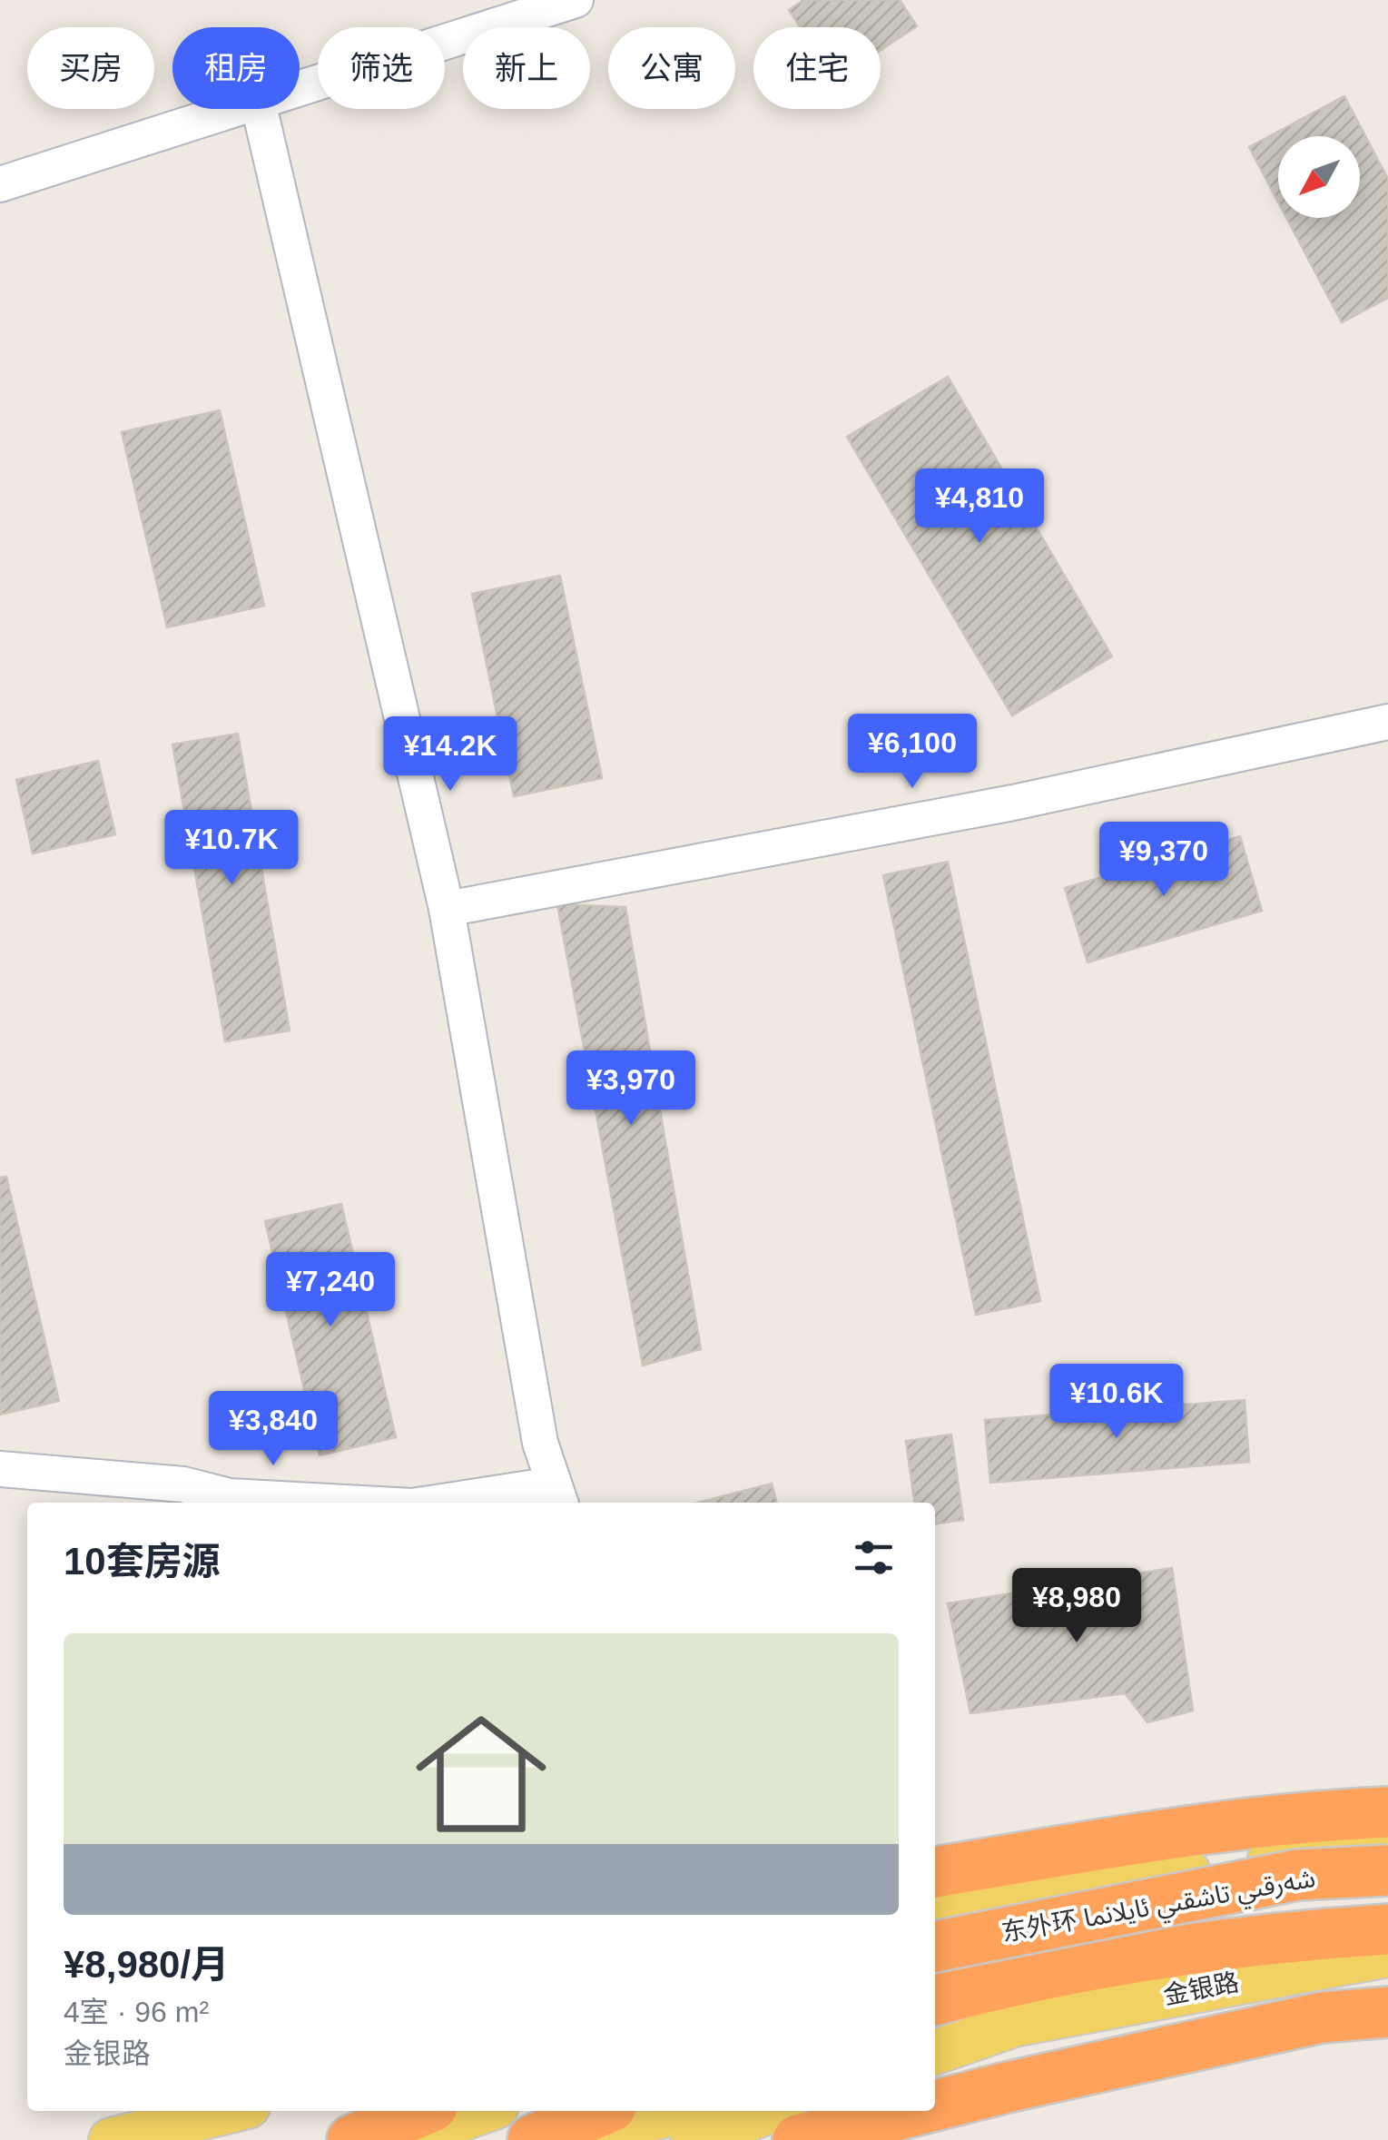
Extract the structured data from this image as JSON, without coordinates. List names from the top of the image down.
{
  "streets": {
    "highway": ["东外环 شەرقىي تاشقىي ئايلانما"],
    "main road": ["金银路"]
  },
  "north": "bottom left",
  "page": {
    "chip": [
      "买房",
      "租房",
      "筛选",
      "新上",
      "公寓",
      "住宅"
    ],
    "price": [
      "¥4,810",
      "¥6,100",
      "¥14.2K",
      "¥10.7K",
      "¥9,370",
      "¥3,970",
      "¥7,240",
      "¥10.6K",
      "¥3,840",
      "¥8,980"
    ],
    "heading": "10套房源",
    "list": [
      {
        "name": "¥8,980/月",
        "note": "4室 · 96 m² · 金银路"
      }
    ]
  }
}
